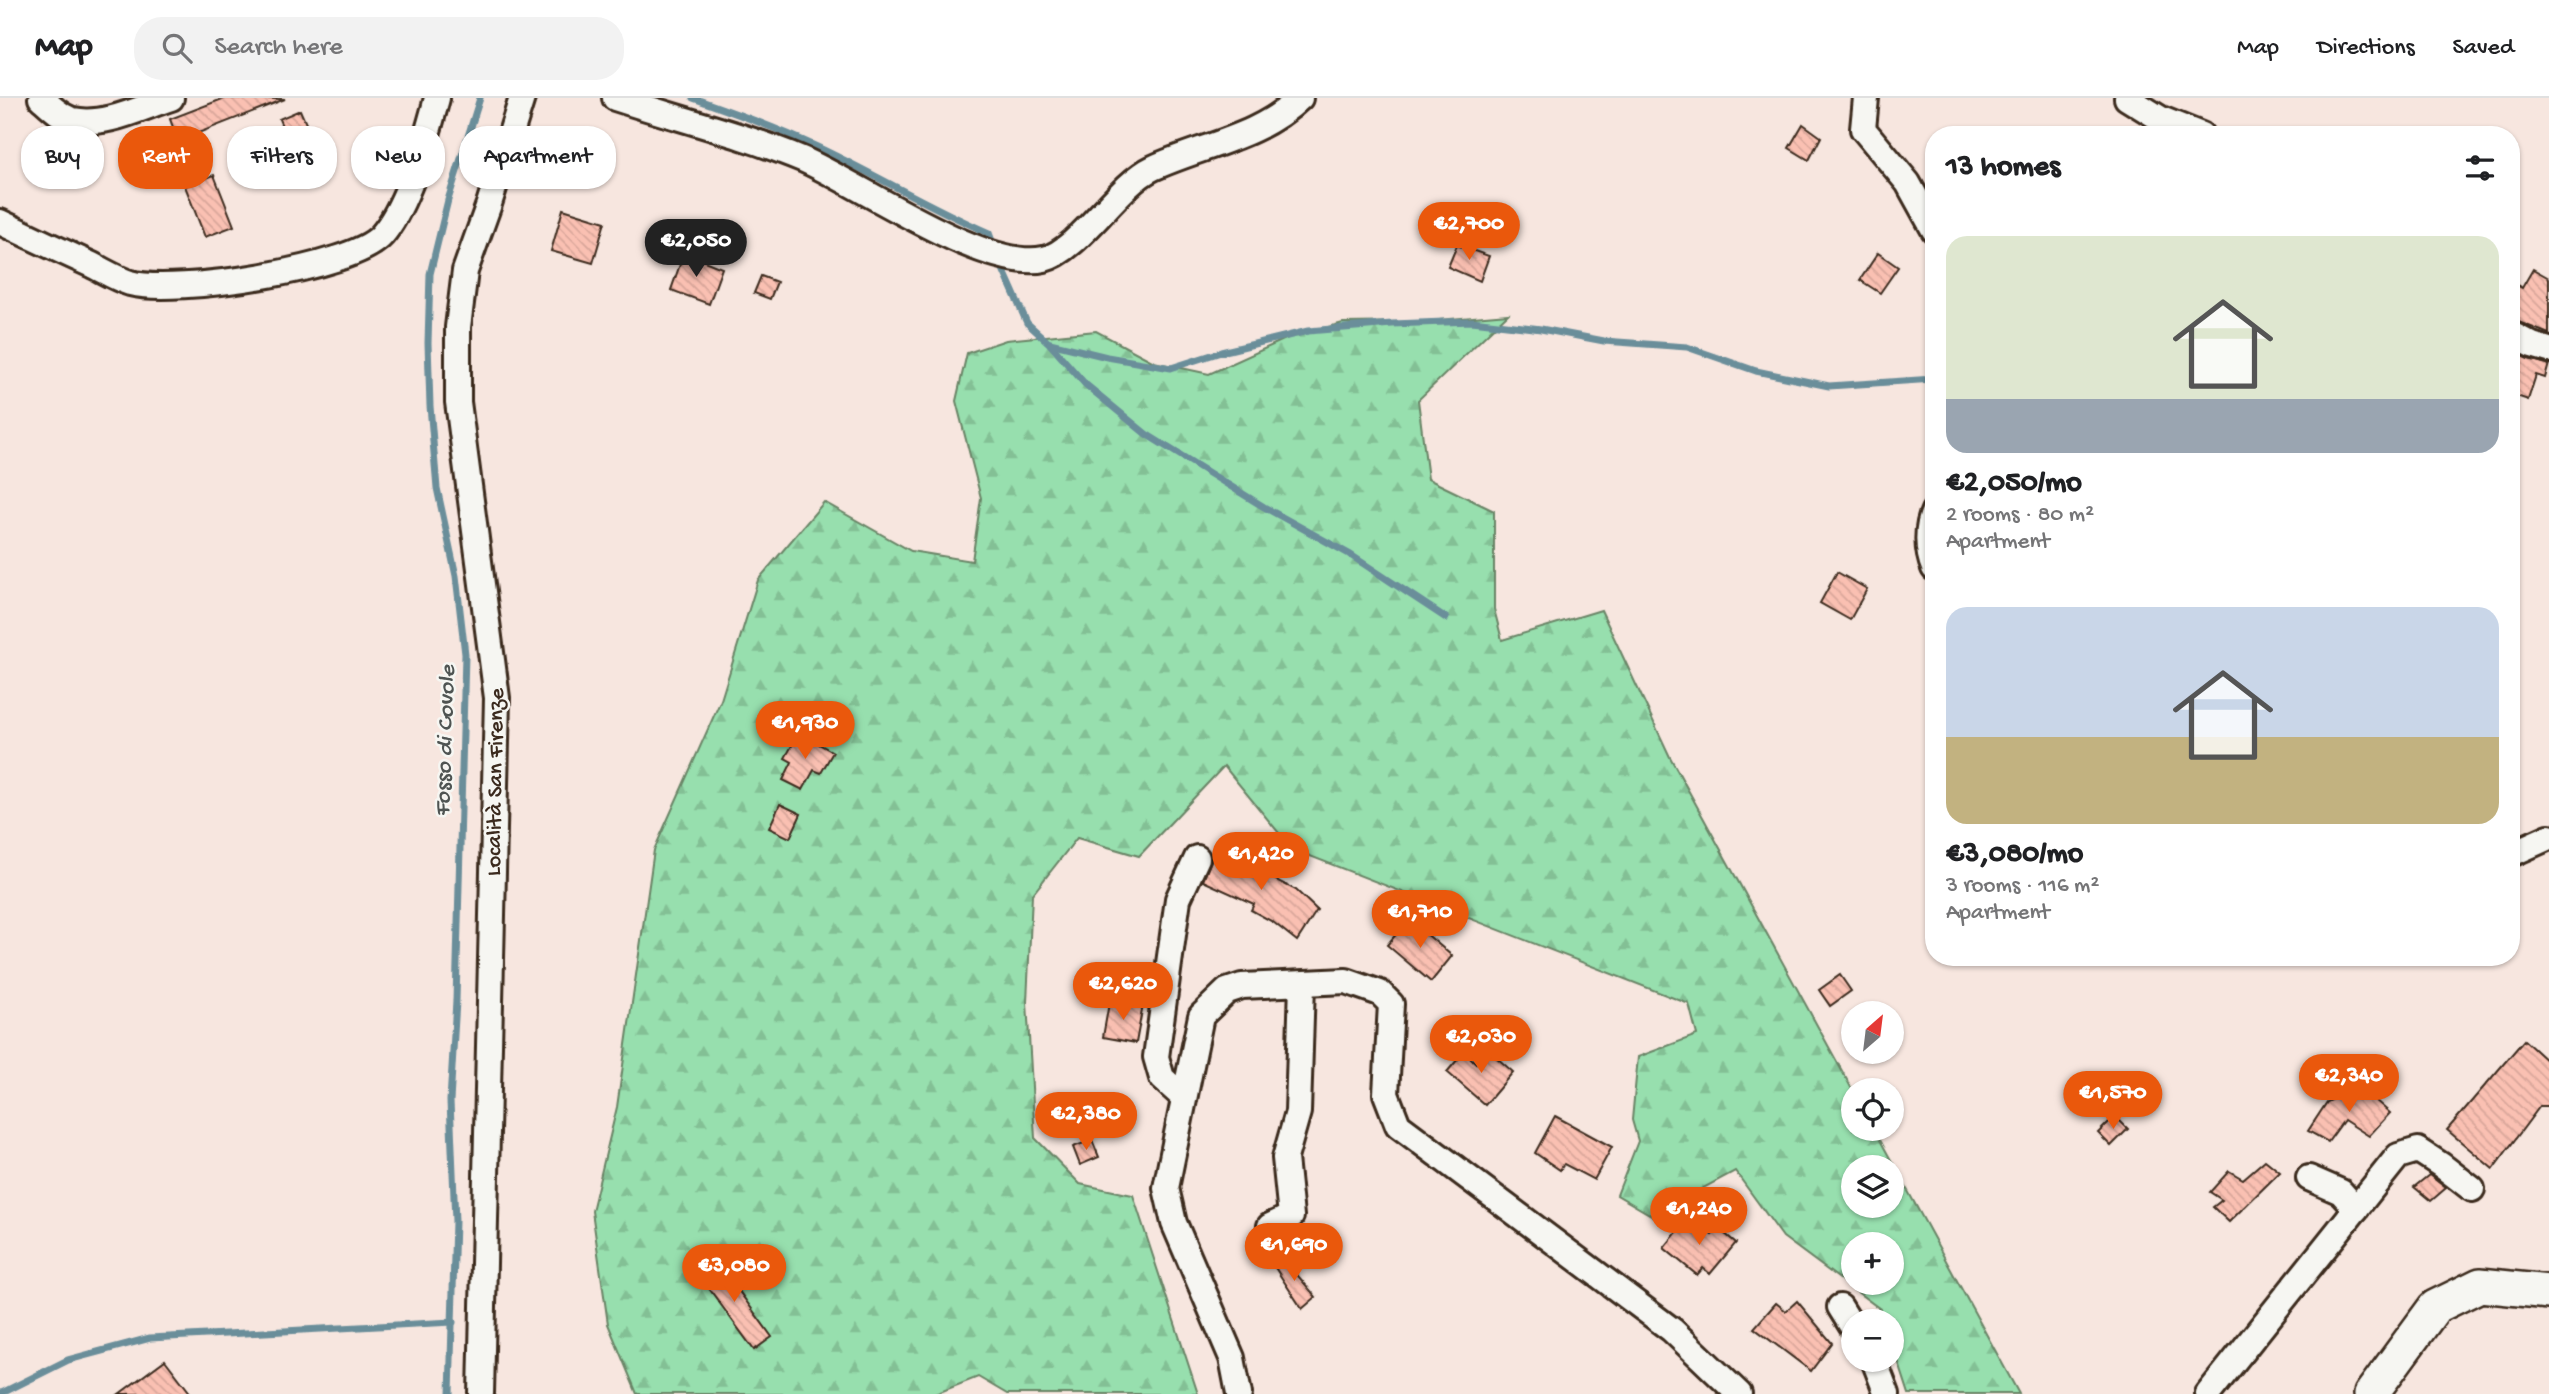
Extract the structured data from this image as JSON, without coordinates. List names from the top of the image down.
{
  "streets": {
    "street": ["Località San Firenze"]
  },
  "water": ["Fosso di Covole"],
  "north": "top right",
  "page": {
    "header": "Map",
    "search": "Search here",
    "nav": ["Map", "Directions", "Saved"],
    "chip": [
      "Buy",
      "Rent",
      "Filters",
      "New",
      "Apartment"
    ],
    "heading": "13 homes",
    "price": [
      "€2,700",
      "€2,050",
      "€1,930",
      "€1,420",
      "€1,710",
      "€2,620",
      "€2,030",
      "€2,340",
      "€1,570",
      "€2,380",
      "€1,240",
      "€1,690",
      "€3,080"
    ],
    "list": [
      {
        "name": "€2,050/mo",
        "note": "2 rooms · 80 m² · Apartment"
      },
      {
        "name": "€3,080/mo",
        "note": "3 rooms · 116 m² · Apartment"
      }
    ],
    "map_buttons": ["+", "−"]
  }
}
